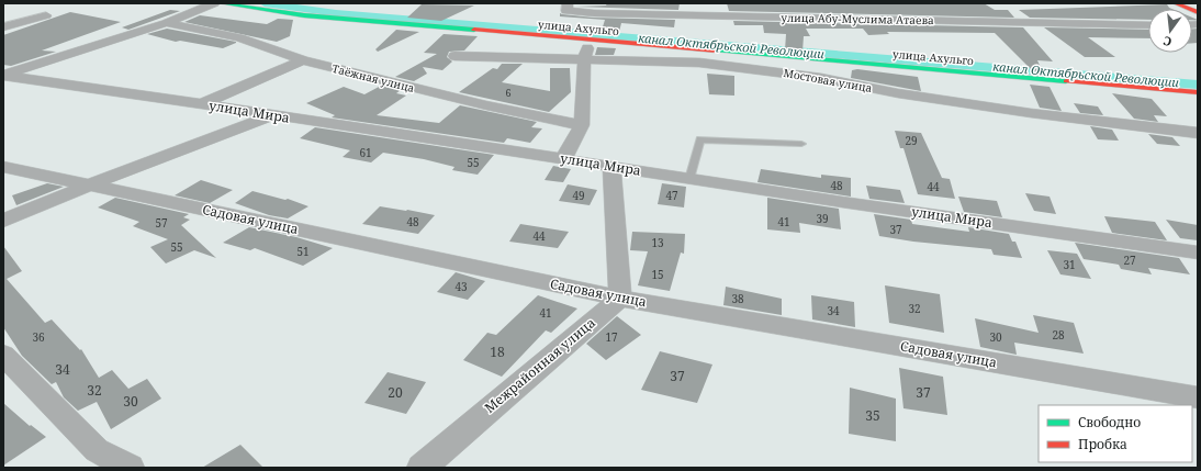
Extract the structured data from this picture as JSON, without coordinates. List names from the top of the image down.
{
  "streets": {
    "main road": ["улица Ахульго"],
    "street": [
      "улица Абу-Муслима Атаева",
      "Таёжная улица",
      "Мостовая улица",
      "улица Мира",
      "Садовая улица",
      "Межрайонная улица"
    ]
  },
  "crossings": [
    ["Садовая улица", "Межрайонная улица"]
  ],
  "water": ["канал Октябрьской Революции"],
  "house_numbers": [
    "6",
    "29",
    "61",
    "55",
    "48",
    "44",
    "49",
    "47",
    "39",
    "48",
    "41",
    "57",
    "37",
    "44",
    "13",
    "55",
    "51",
    "27",
    "31",
    "15",
    "43",
    "38",
    "32",
    "34",
    "41",
    "28",
    "36",
    "17",
    "30",
    "18",
    "34",
    "37",
    "32",
    "20",
    "37",
    "30",
    "35"
  ],
  "legend": ["Свободно", "Пробка"],
  "north": "bottom"
}
